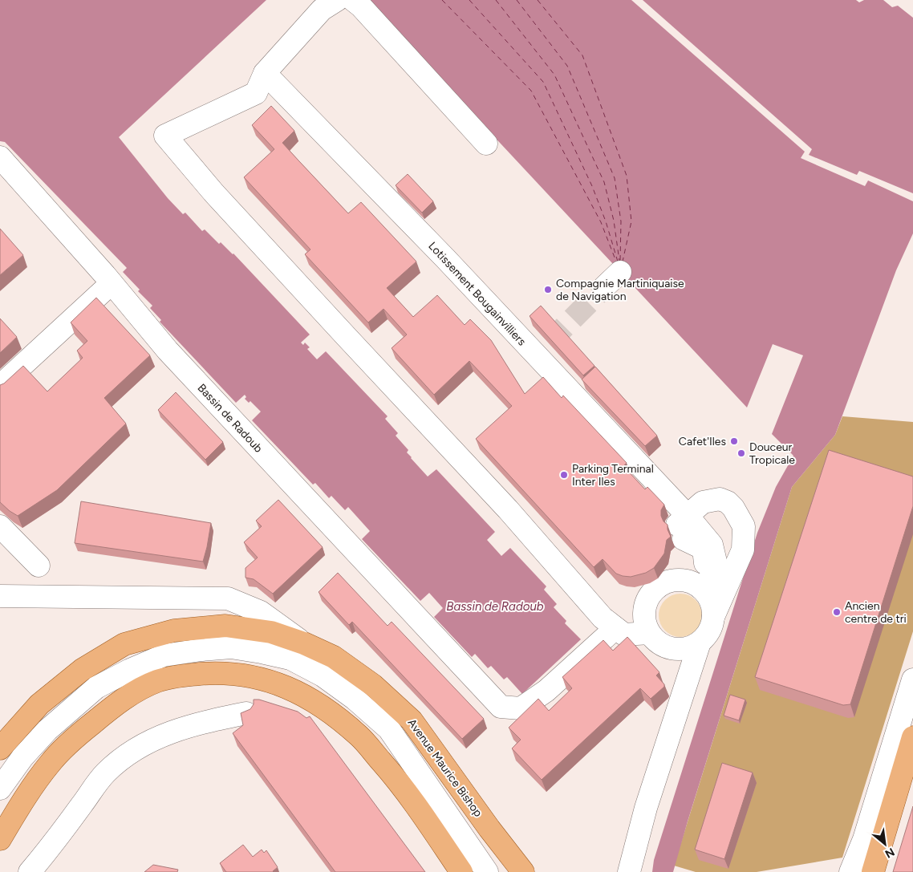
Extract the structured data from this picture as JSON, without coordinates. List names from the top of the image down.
{
  "streets": {
    "main road": ["Avenue Maurice Bishop"],
    "lane": ["Lotissement Bougainvilliers", "Bassin de Radoub"]
  },
  "water": ["Bassin de Radoub"],
  "places": [
    "Compagnie Martiniquaise de Navigation",
    "Cafet'Iles",
    "Douceur Tropicale",
    "Parking Terminal Inter Iles",
    "Ancien centre de tri"
  ],
  "north": "bottom right"
}
